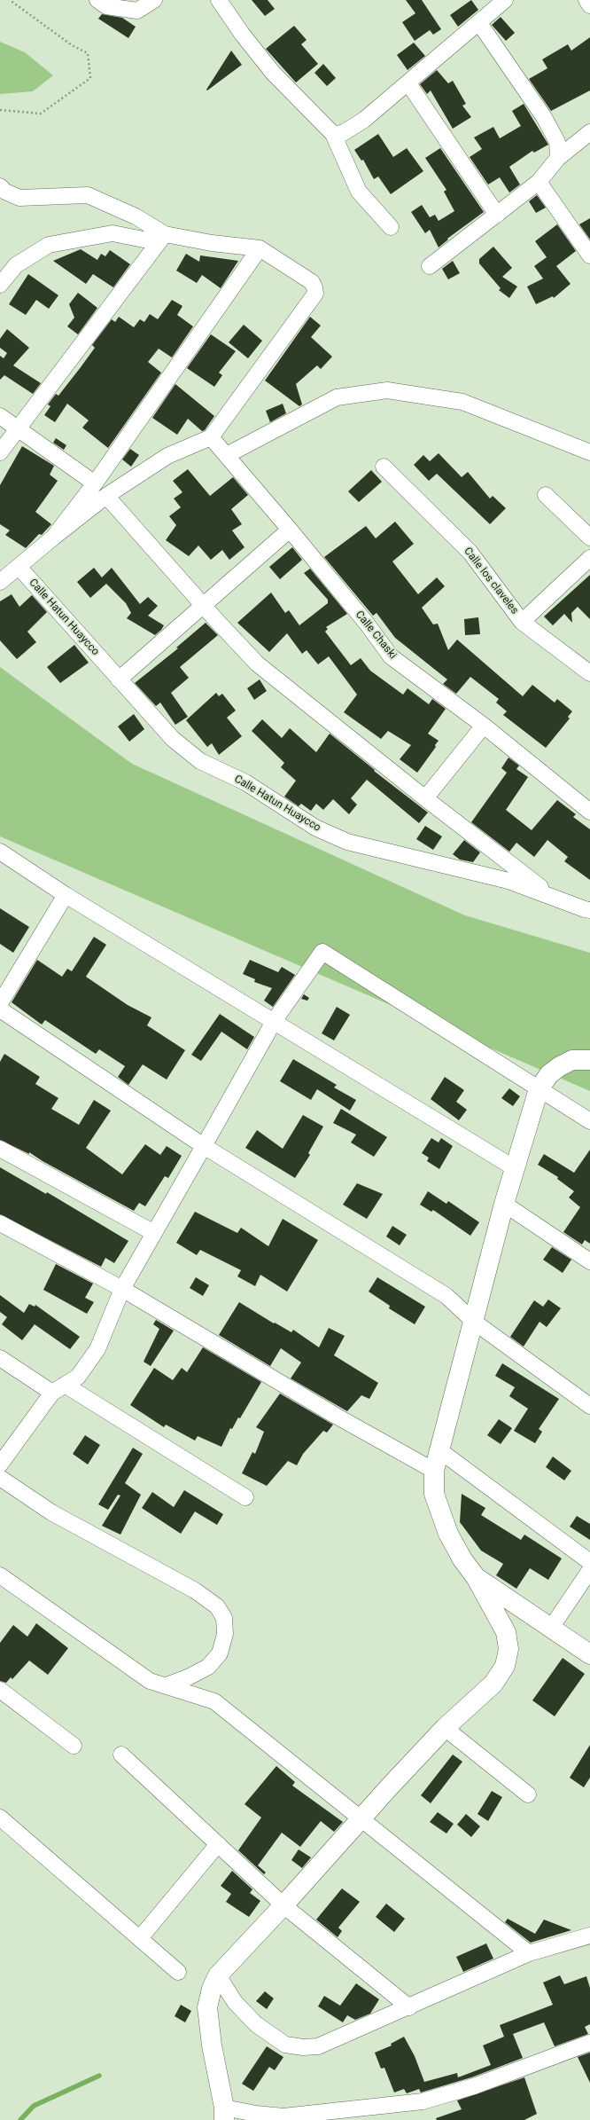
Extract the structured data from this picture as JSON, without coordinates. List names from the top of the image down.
{
  "streets": {
    "street": ["Calle los claveles", "Calle Hatun Huaycco", "Calle Chaski"]
  }
}
